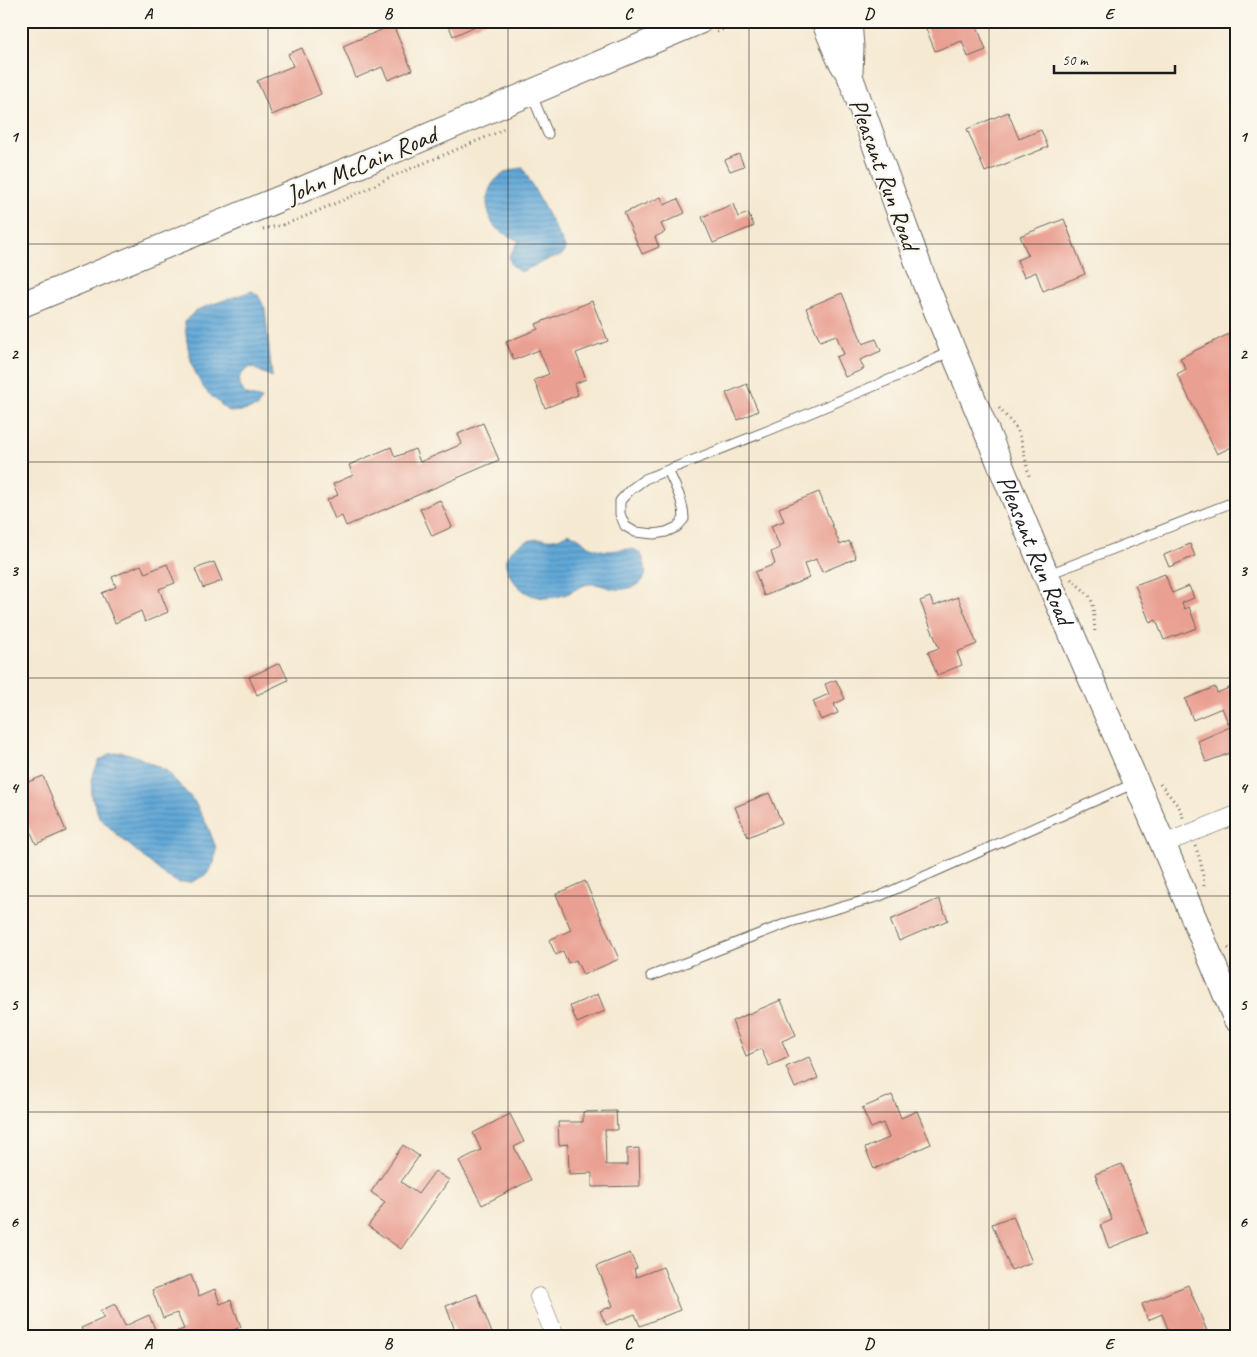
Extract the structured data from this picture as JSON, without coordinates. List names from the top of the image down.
{
  "streets": {
    "main road": ["John McCain Road", "Pleasant Run Road"]
  },
  "scale_bar": "50 m",
  "grid": {
    "columns": [
      "A",
      "B",
      "C",
      "D",
      "E"
    ],
    "rows": [
      "1",
      "2",
      "3",
      "4",
      "5",
      "6"
    ]
  }
}
